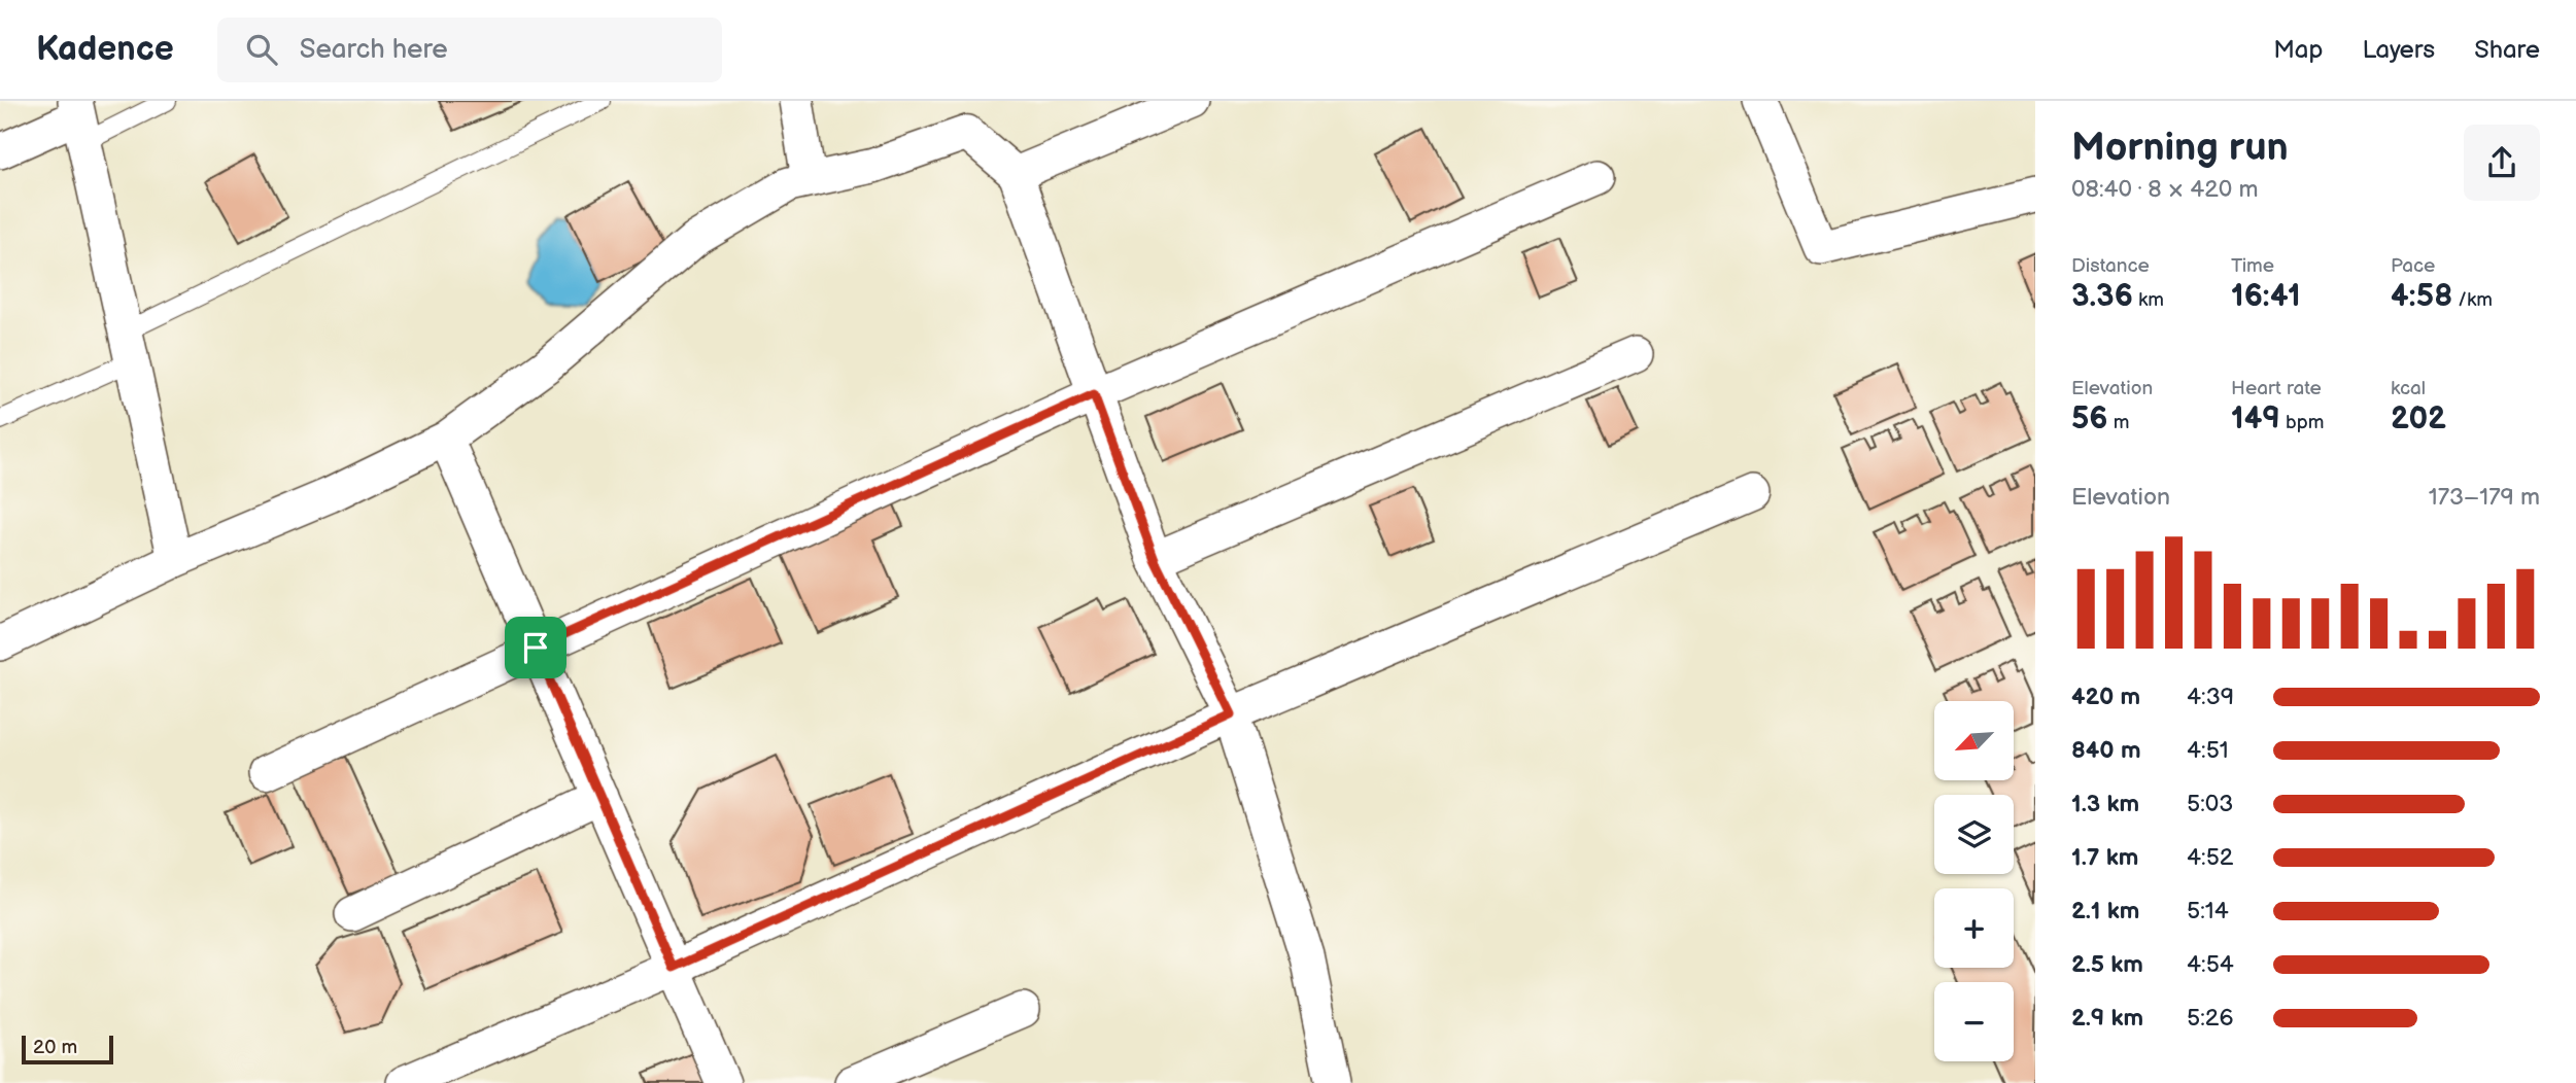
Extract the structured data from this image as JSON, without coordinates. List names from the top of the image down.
{
  "scale_bar": "20 m",
  "north": "bottom left",
  "page": {
    "header": "Kadence",
    "search": "Search here",
    "nav": ["Map", "Layers", "Share"],
    "heading": ["Morning run", "08:40 · 8 × 420 m"],
    "stats": [
      ["Distance", "3.36 km"],
      ["Time", "16:41"],
      ["Pace", "4:58 /km"],
      ["Elevation", "56 m"],
      ["Heart rate", "149 bpm"],
      ["kcal", "202"]
    ],
    "chart": ["Elevation", "173–179 m"],
    "list": [
      {
        "name": "420 m",
        "note": "4:39"
      },
      {
        "name": "840 m",
        "note": "4:51"
      },
      {
        "name": "1.3 km",
        "note": "5:03"
      },
      {
        "name": "1.7 km",
        "note": "4:52"
      },
      {
        "name": "2.1 km",
        "note": "5:14"
      },
      {
        "name": "2.5 km",
        "note": "4:54"
      },
      {
        "name": "2.9 km",
        "note": "5:26"
      }
    ],
    "map_buttons": ["+", "−"],
    "scale": "20 m"
  }
}
